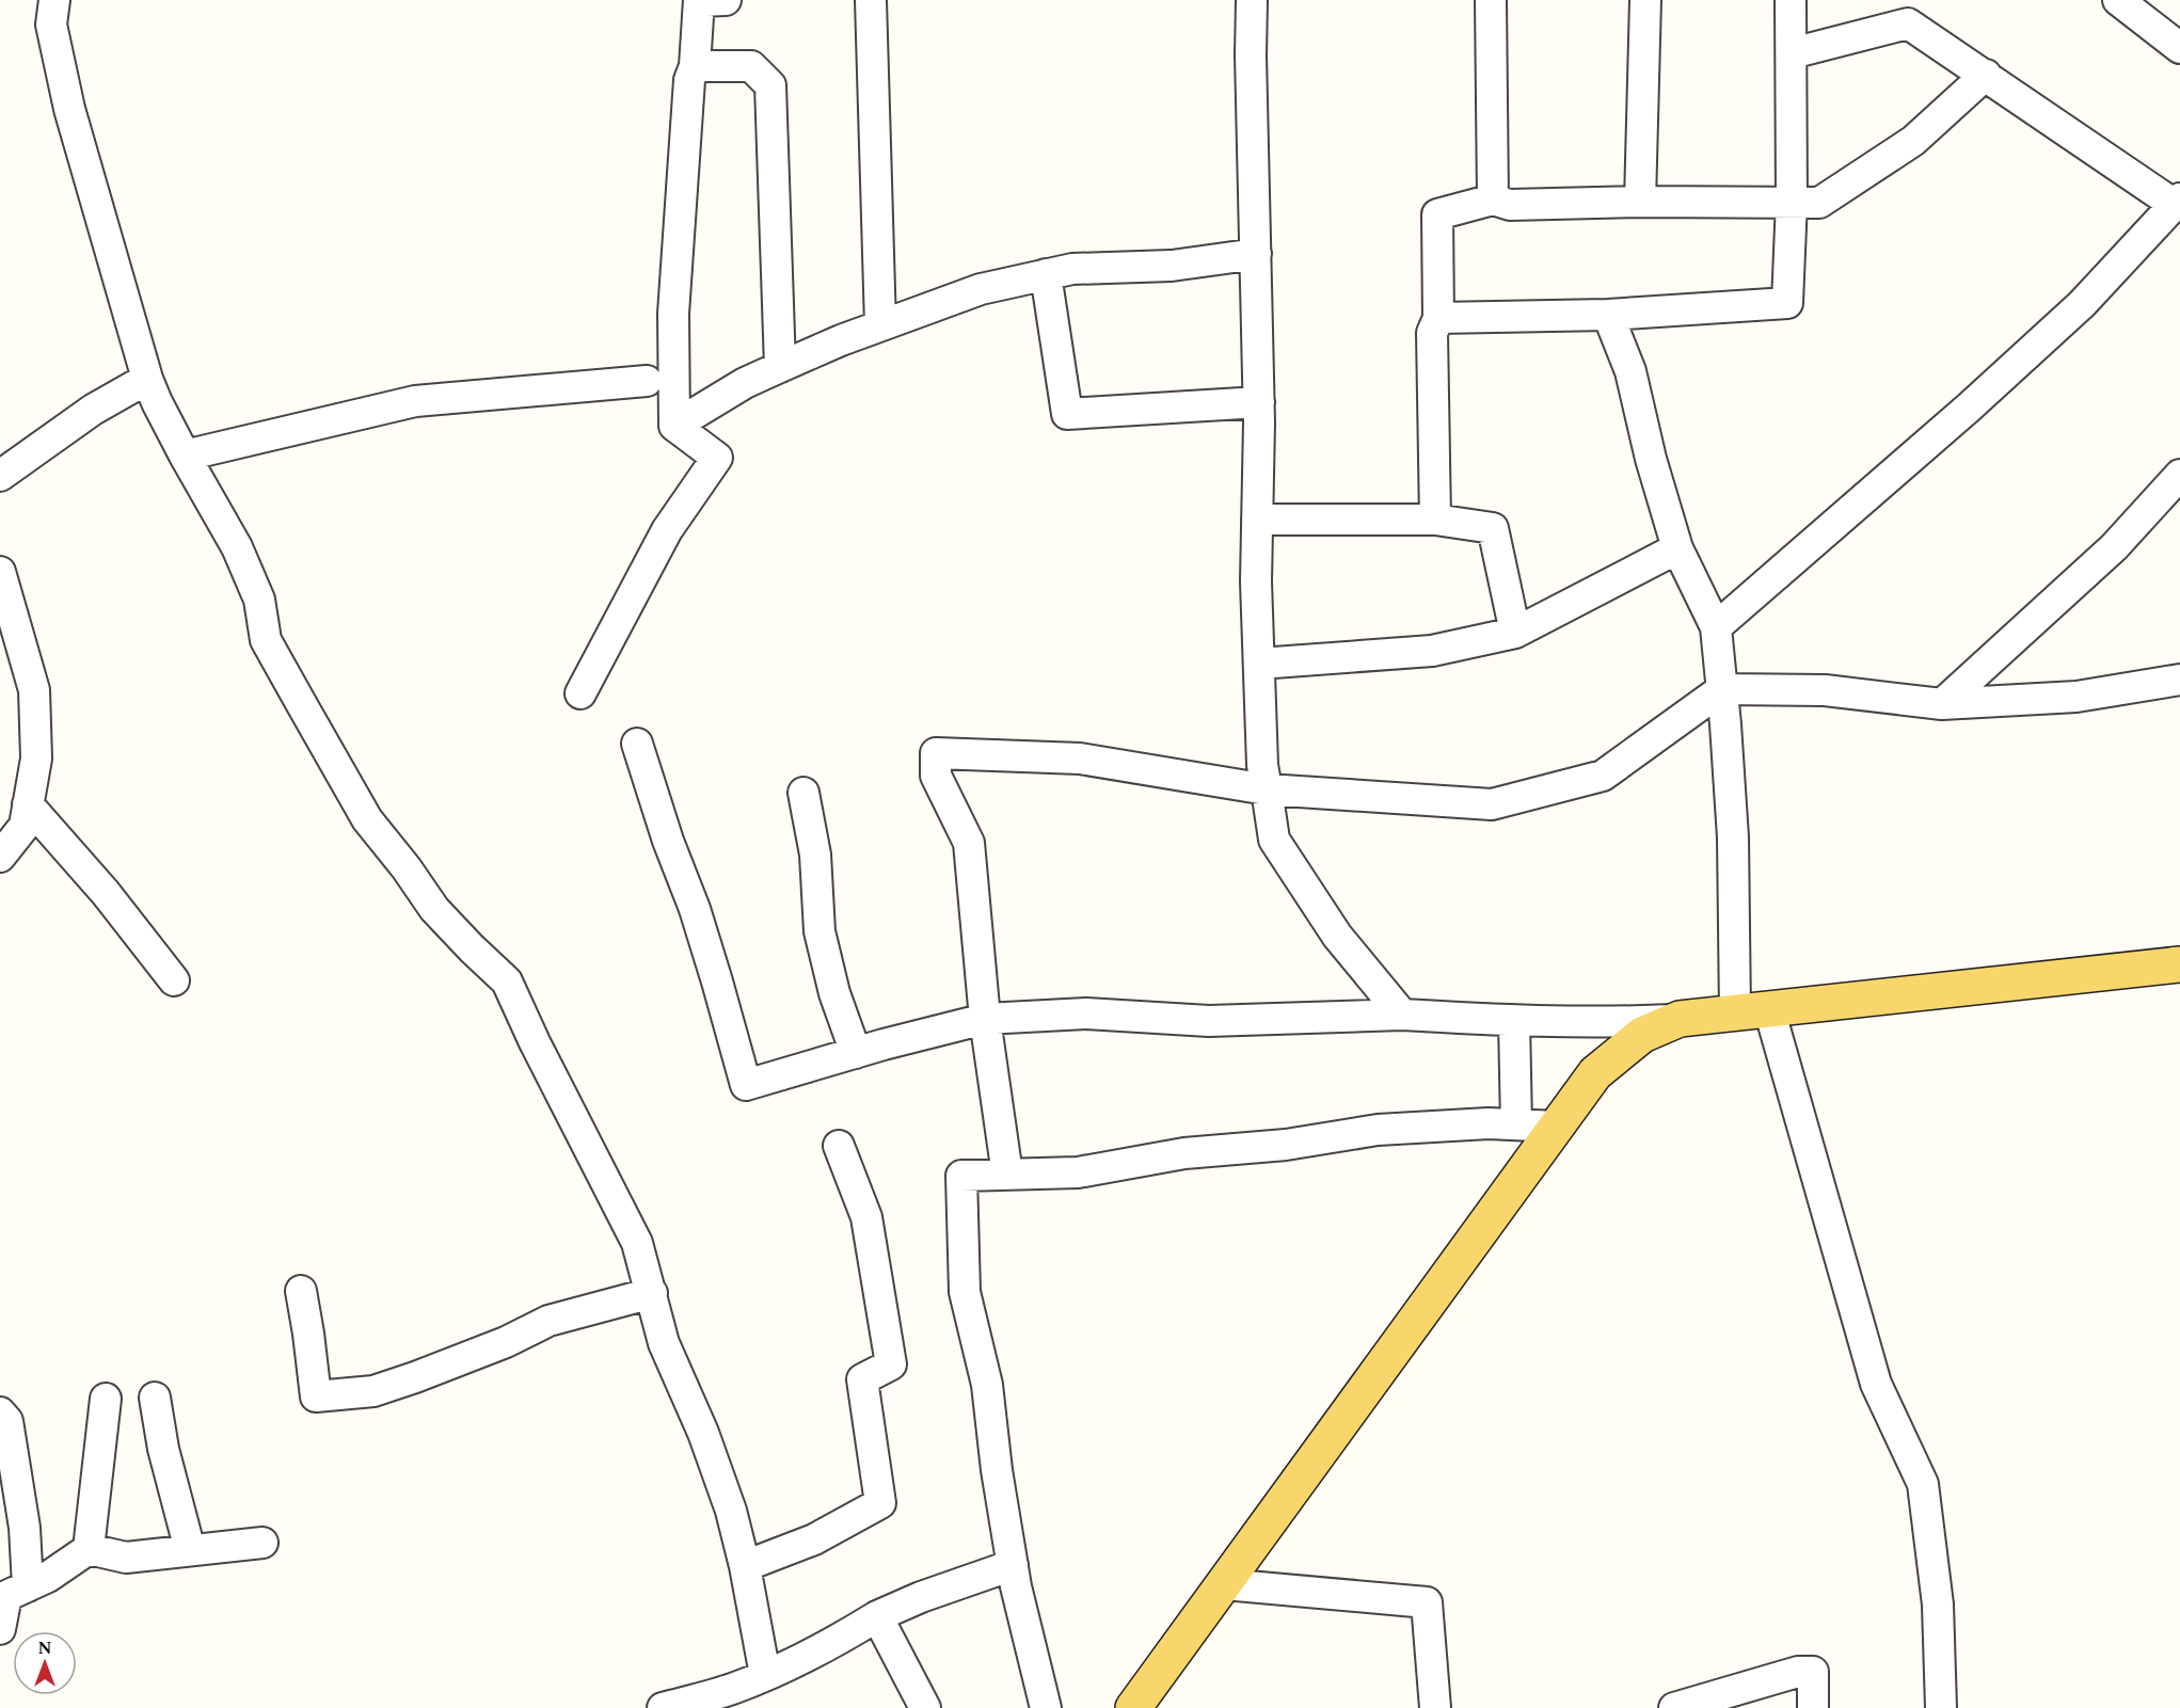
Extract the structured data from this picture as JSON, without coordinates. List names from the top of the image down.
{
  "north": "top"
}
